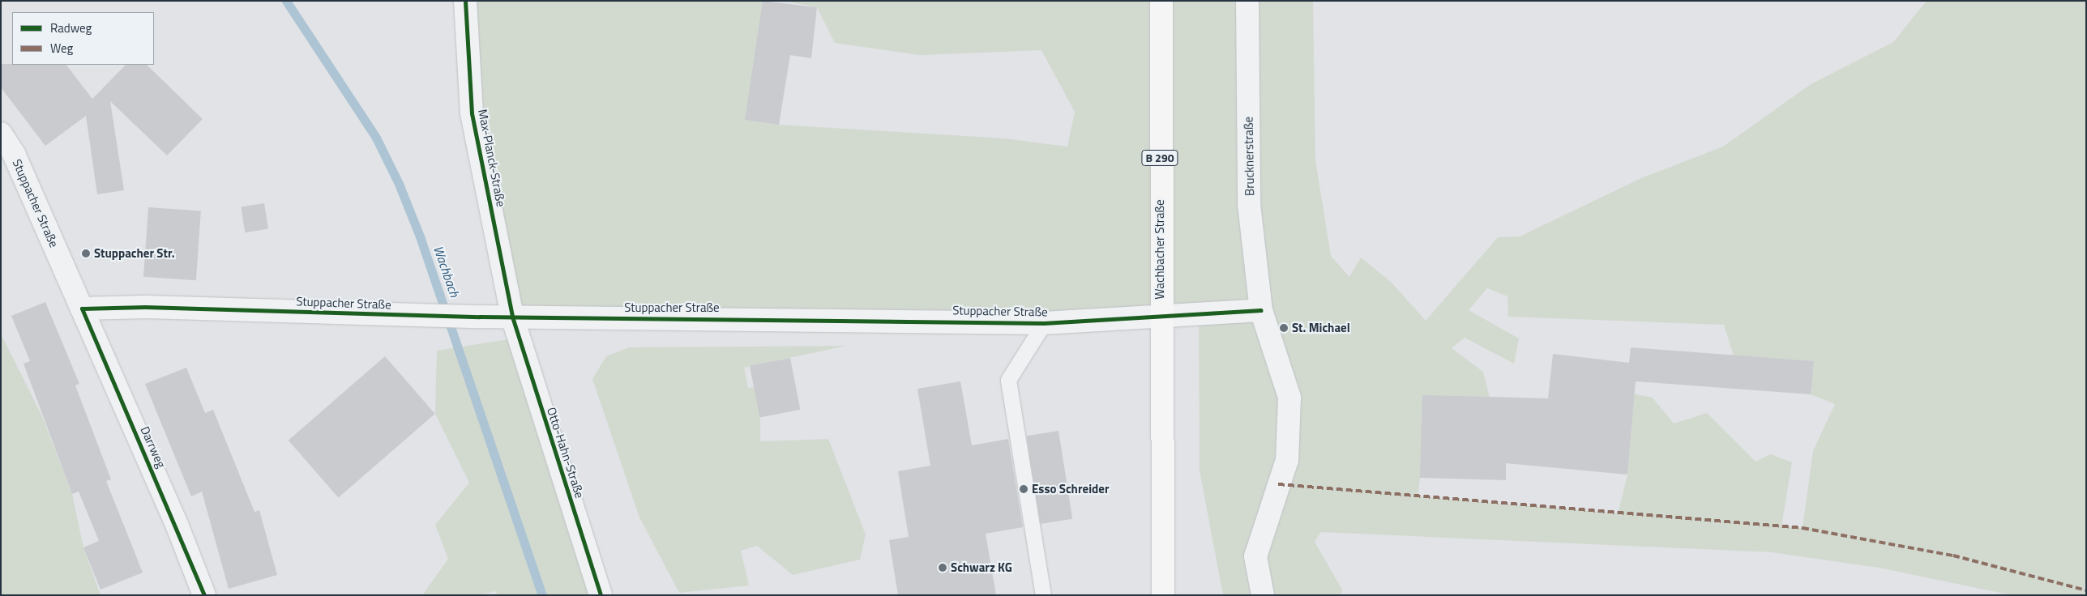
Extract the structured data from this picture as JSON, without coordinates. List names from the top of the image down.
{
  "streets": {
    "main road": ["B 290", "Wachbacher Straße"],
    "street": [
      "Brucknerstraße",
      "Max-Planck-Straße",
      "Stuppacher Straße",
      "Darrweg",
      "Otto-Hahn-Straße"
    ]
  },
  "crossings": [
    ["Brucknerstraße", "Stuppacher Straße"],
    ["Max-Planck-Straße", "Stuppacher Straße"],
    ["Max-Planck-Straße", "Otto-Hahn-Straße"],
    ["Stuppacher Straße", "Wachbacher Straße"],
    ["Stuppacher Straße", "Darrweg"],
    ["Stuppacher Straße", "Otto-Hahn-Straße"]
  ],
  "water": ["Wachbach"],
  "places": [
    "Stuppacher Str.",
    "St. Michael",
    "Esso Schreider",
    "Schwarz KG"
  ],
  "legend": ["Radweg", "Weg"]
}
